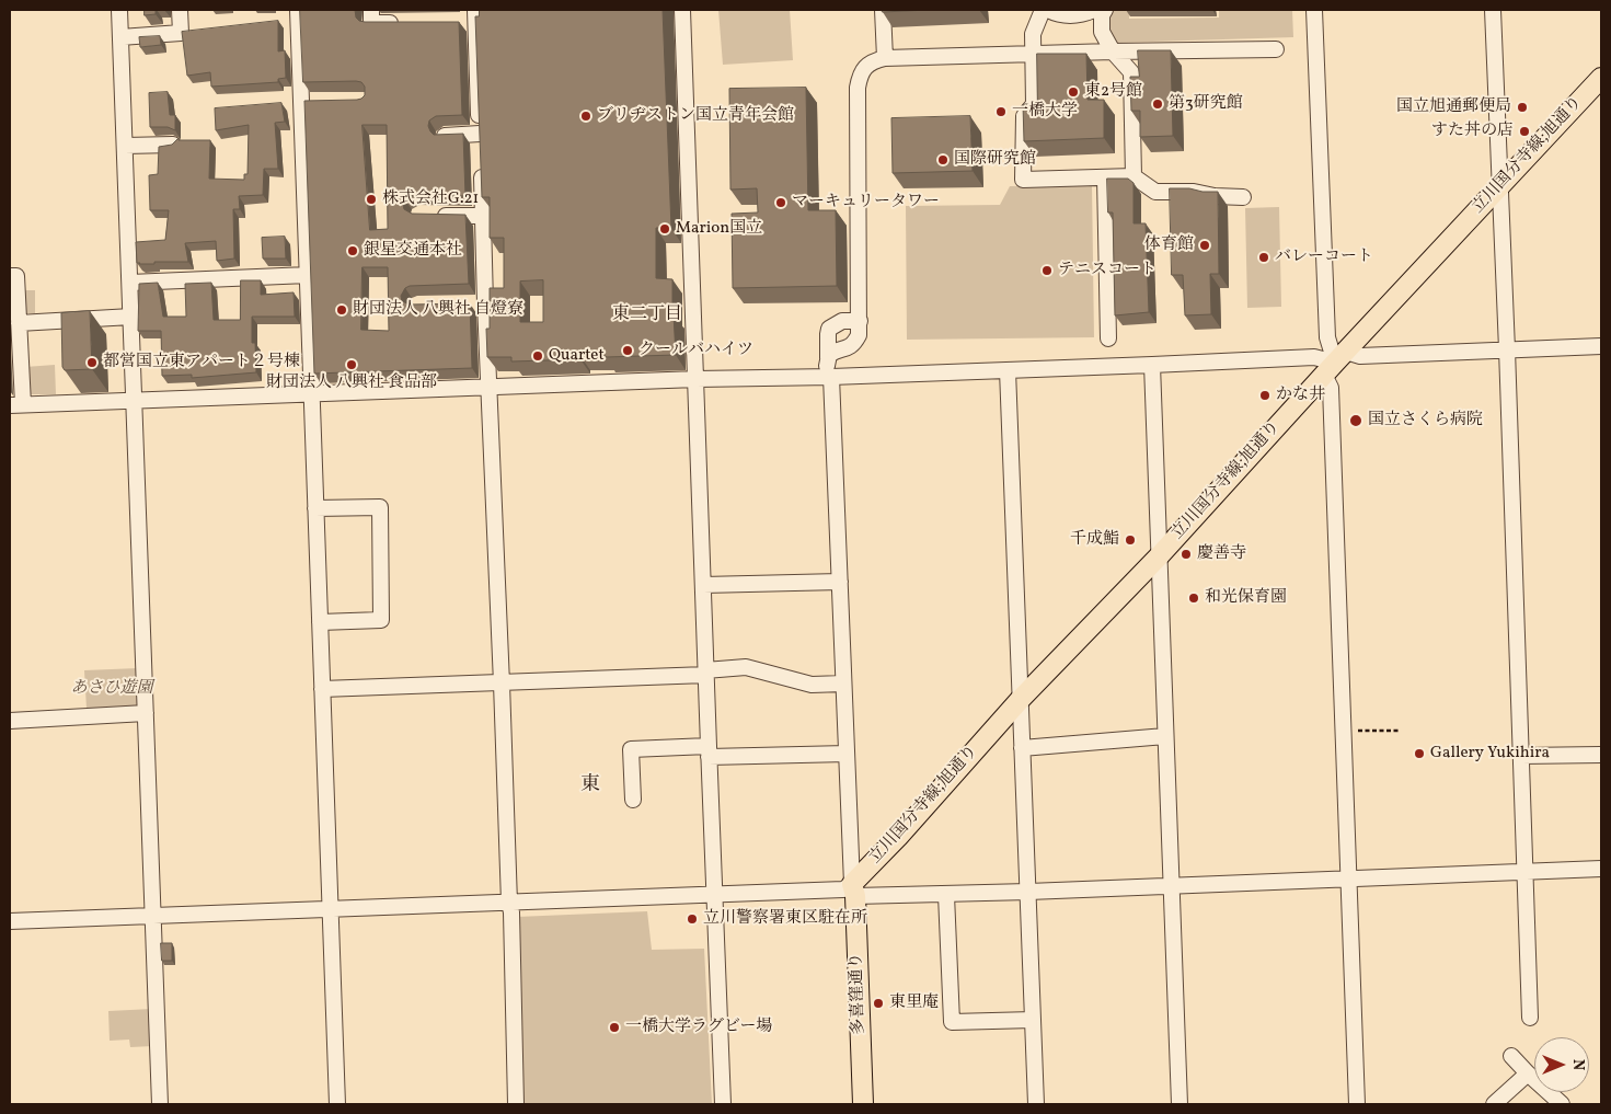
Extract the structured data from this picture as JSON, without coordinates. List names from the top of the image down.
{
  "streets": {
    "main road": ["立川国分寺線;旭通り", "多喜窪通り"]
  },
  "crossings": [
    ["立川国分寺線;旭通り", "多喜窪通り"]
  ],
  "districts": ["東二丁目", "東"],
  "parks": ["あさひ遊園"],
  "places": [
    "東2号館",
    "第3研究館",
    "国立旭通郵便局",
    "一橋大学",
    "ブリヂストン国立青年会館",
    "すた丼の店",
    "国際研究館",
    "株式会社G.21",
    "マーキュリータワー",
    "Marion国立",
    "体育館",
    "銀星交通本社",
    "バレーコート",
    "テニスコート",
    "財団法人 八興社 自燈寮",
    "クールバハイツ",
    "Quartet",
    "都営国立東アパート２号棟",
    "財団法人 八興社 食品部",
    "かな井",
    "国立さくら病院",
    "千成鮨",
    "慶善寺",
    "和光保育園",
    "Gallery Yukihira",
    "立川警察署東区駐在所",
    "東里庵",
    "一橋大学ラグビー場"
  ],
  "north": "right"
}
